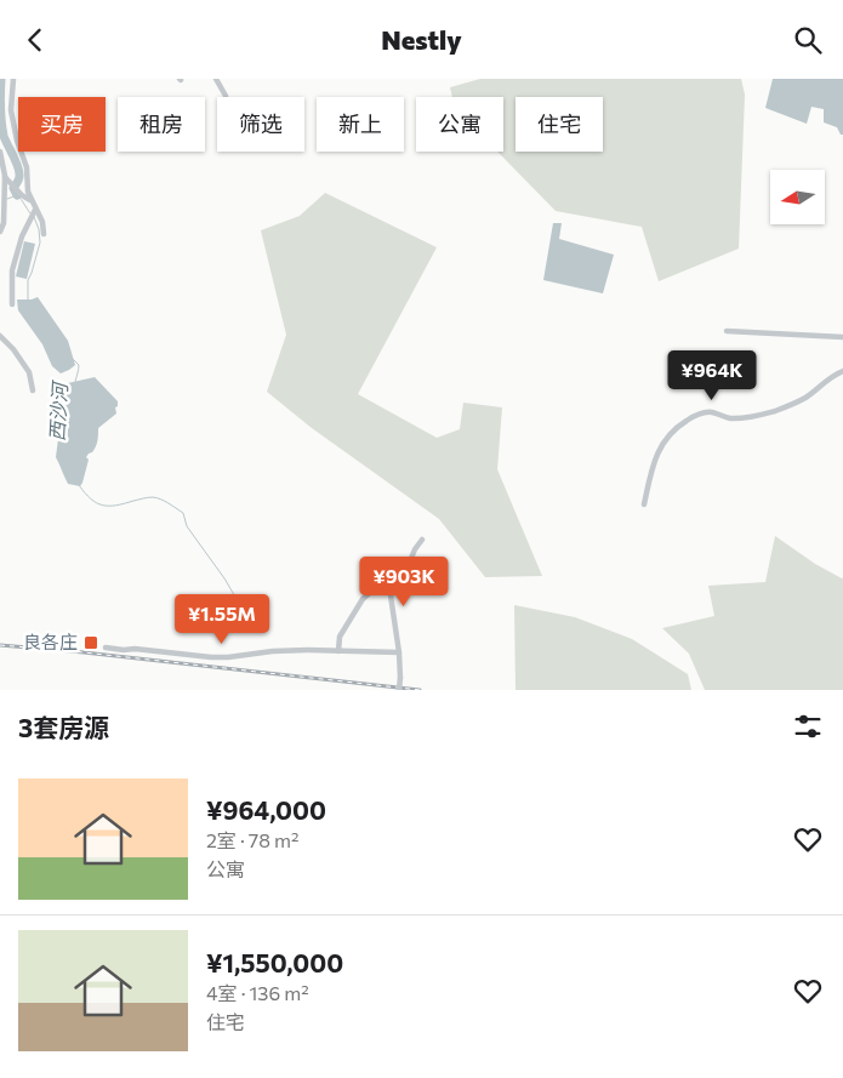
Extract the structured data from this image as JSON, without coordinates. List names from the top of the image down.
{
  "water": ["西沙河"],
  "places": {
    "transit": ["良各庄"]
  },
  "north": "left",
  "page": {
    "header": "Nestly",
    "chip": [
      "买房",
      "租房",
      "筛选",
      "新上",
      "公寓",
      "住宅"
    ],
    "price": ["¥964K", "¥903K", "¥1.55M"],
    "heading": "3套房源",
    "list": [
      {
        "name": "¥964,000",
        "note": "2室 · 78 m² · 公寓"
      },
      {
        "name": "¥1,550,000",
        "note": "4室 · 136 m² · 住宅"
      }
    ]
  }
}
